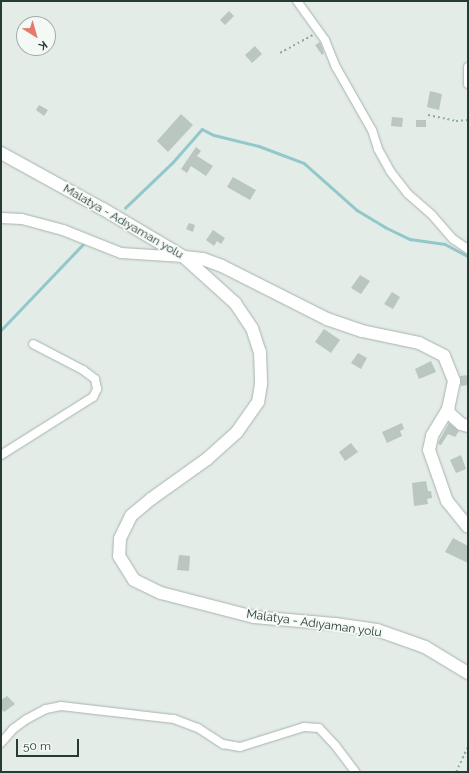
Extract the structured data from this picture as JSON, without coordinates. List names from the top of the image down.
{
  "streets": {
    "main road": ["Malatya - Adıyaman yolu"]
  },
  "scale_bar": "50 m",
  "north": "bottom right"
}
